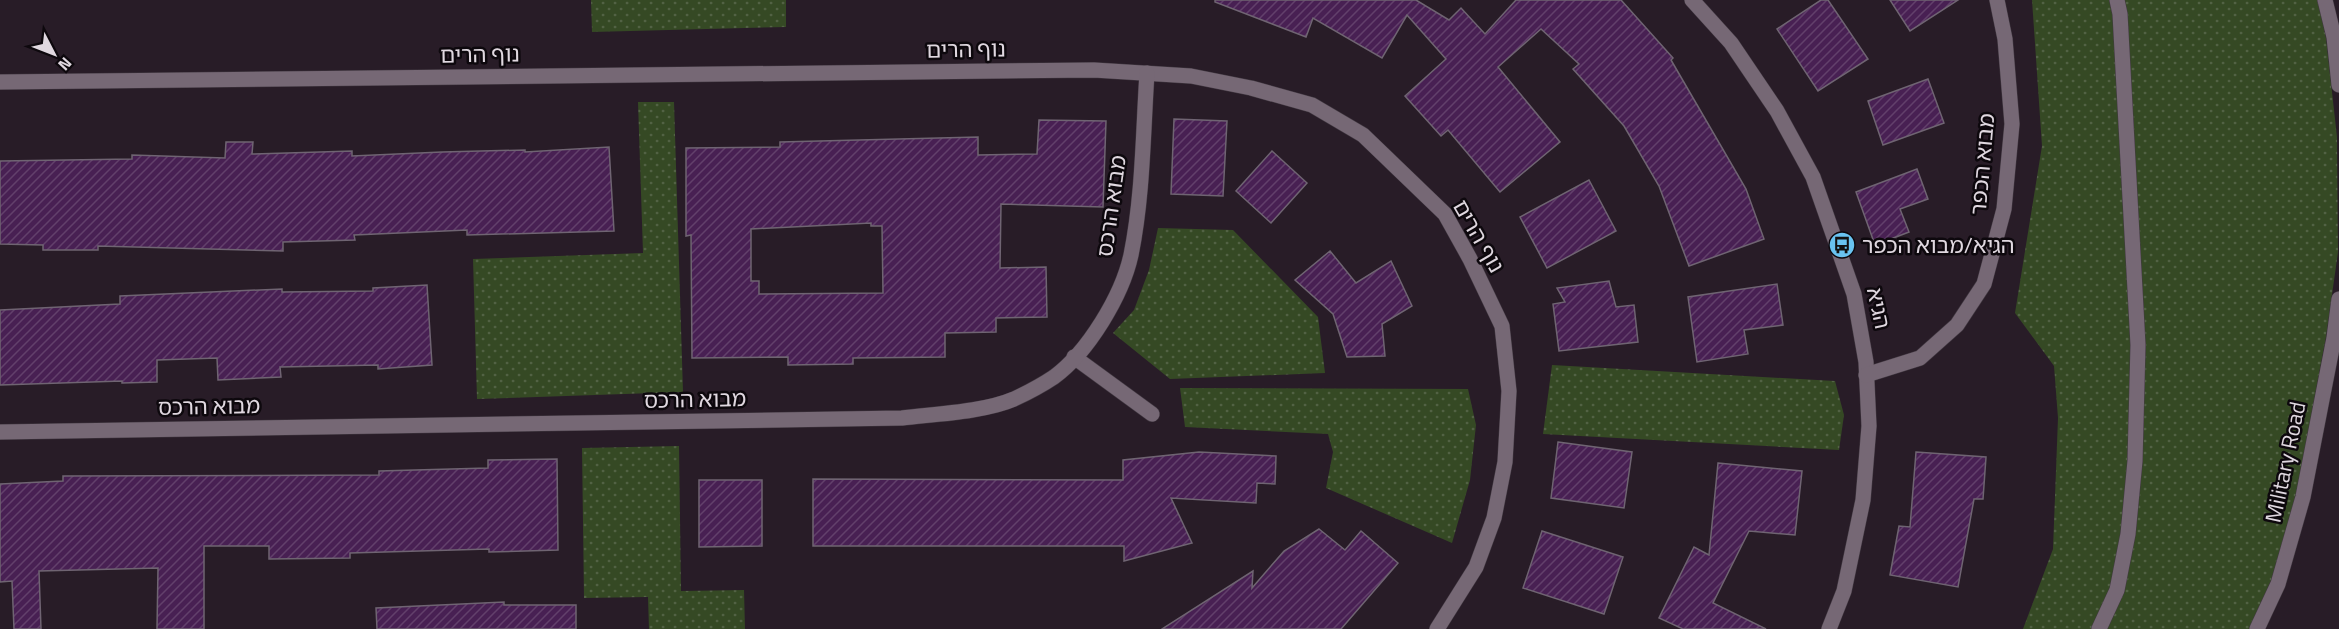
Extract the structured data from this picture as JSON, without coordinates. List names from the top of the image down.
{
  "streets": {
    "street": [
      "נוף הרים",
      "מבוא הכפר",
      "מבוא הרכס",
      "הגיא",
      "Military Road"
    ]
  },
  "crossings": [
    ["נוף הרים", "מבוא הרכס"],
    ["מבוא הכפר", "הגיא"]
  ],
  "places": {
    "bus stop": ["הגיא/מבוא הכפר"]
  },
  "north": "bottom right"
}
